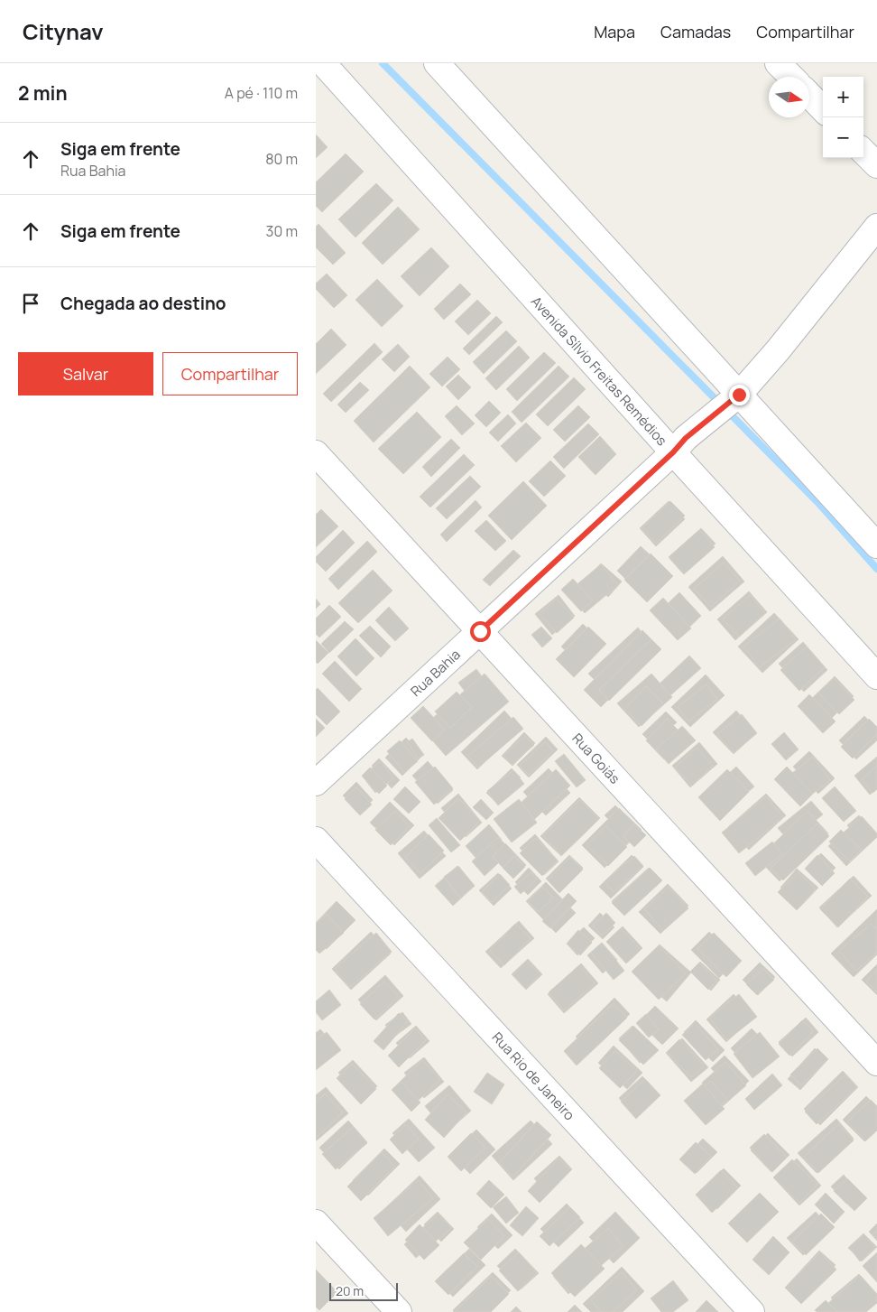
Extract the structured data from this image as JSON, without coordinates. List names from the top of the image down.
{
  "streets": {
    "street": [
      "Avenida Sílvio Freitas Remédios",
      "Rua Bahia",
      "Rua Goiás",
      "Rua Rio de Janeiro"
    ]
  },
  "crossings": [
    ["Avenida Sílvio Freitas Remédios", "Rua Bahia"],
    ["Rua Bahia", "Rua Goiás"]
  ],
  "scale_bar": "20 m",
  "north": "right",
  "page": {
    "header": "Citynav",
    "nav": ["Mapa", "Camadas", "Compartilhar"],
    "heading": ["2 min", "A pé · 110 m"],
    "map_buttons": ["+", "−"],
    "list": [
      ["Siga em frente", "Rua Bahia", "80 m"],
      ["Siga em frente", "30 m"],
      "Chegada ao destino"
    ],
    "buttons": ["Salvar", "Compartilhar"],
    "scale": "20 m"
  }
}
